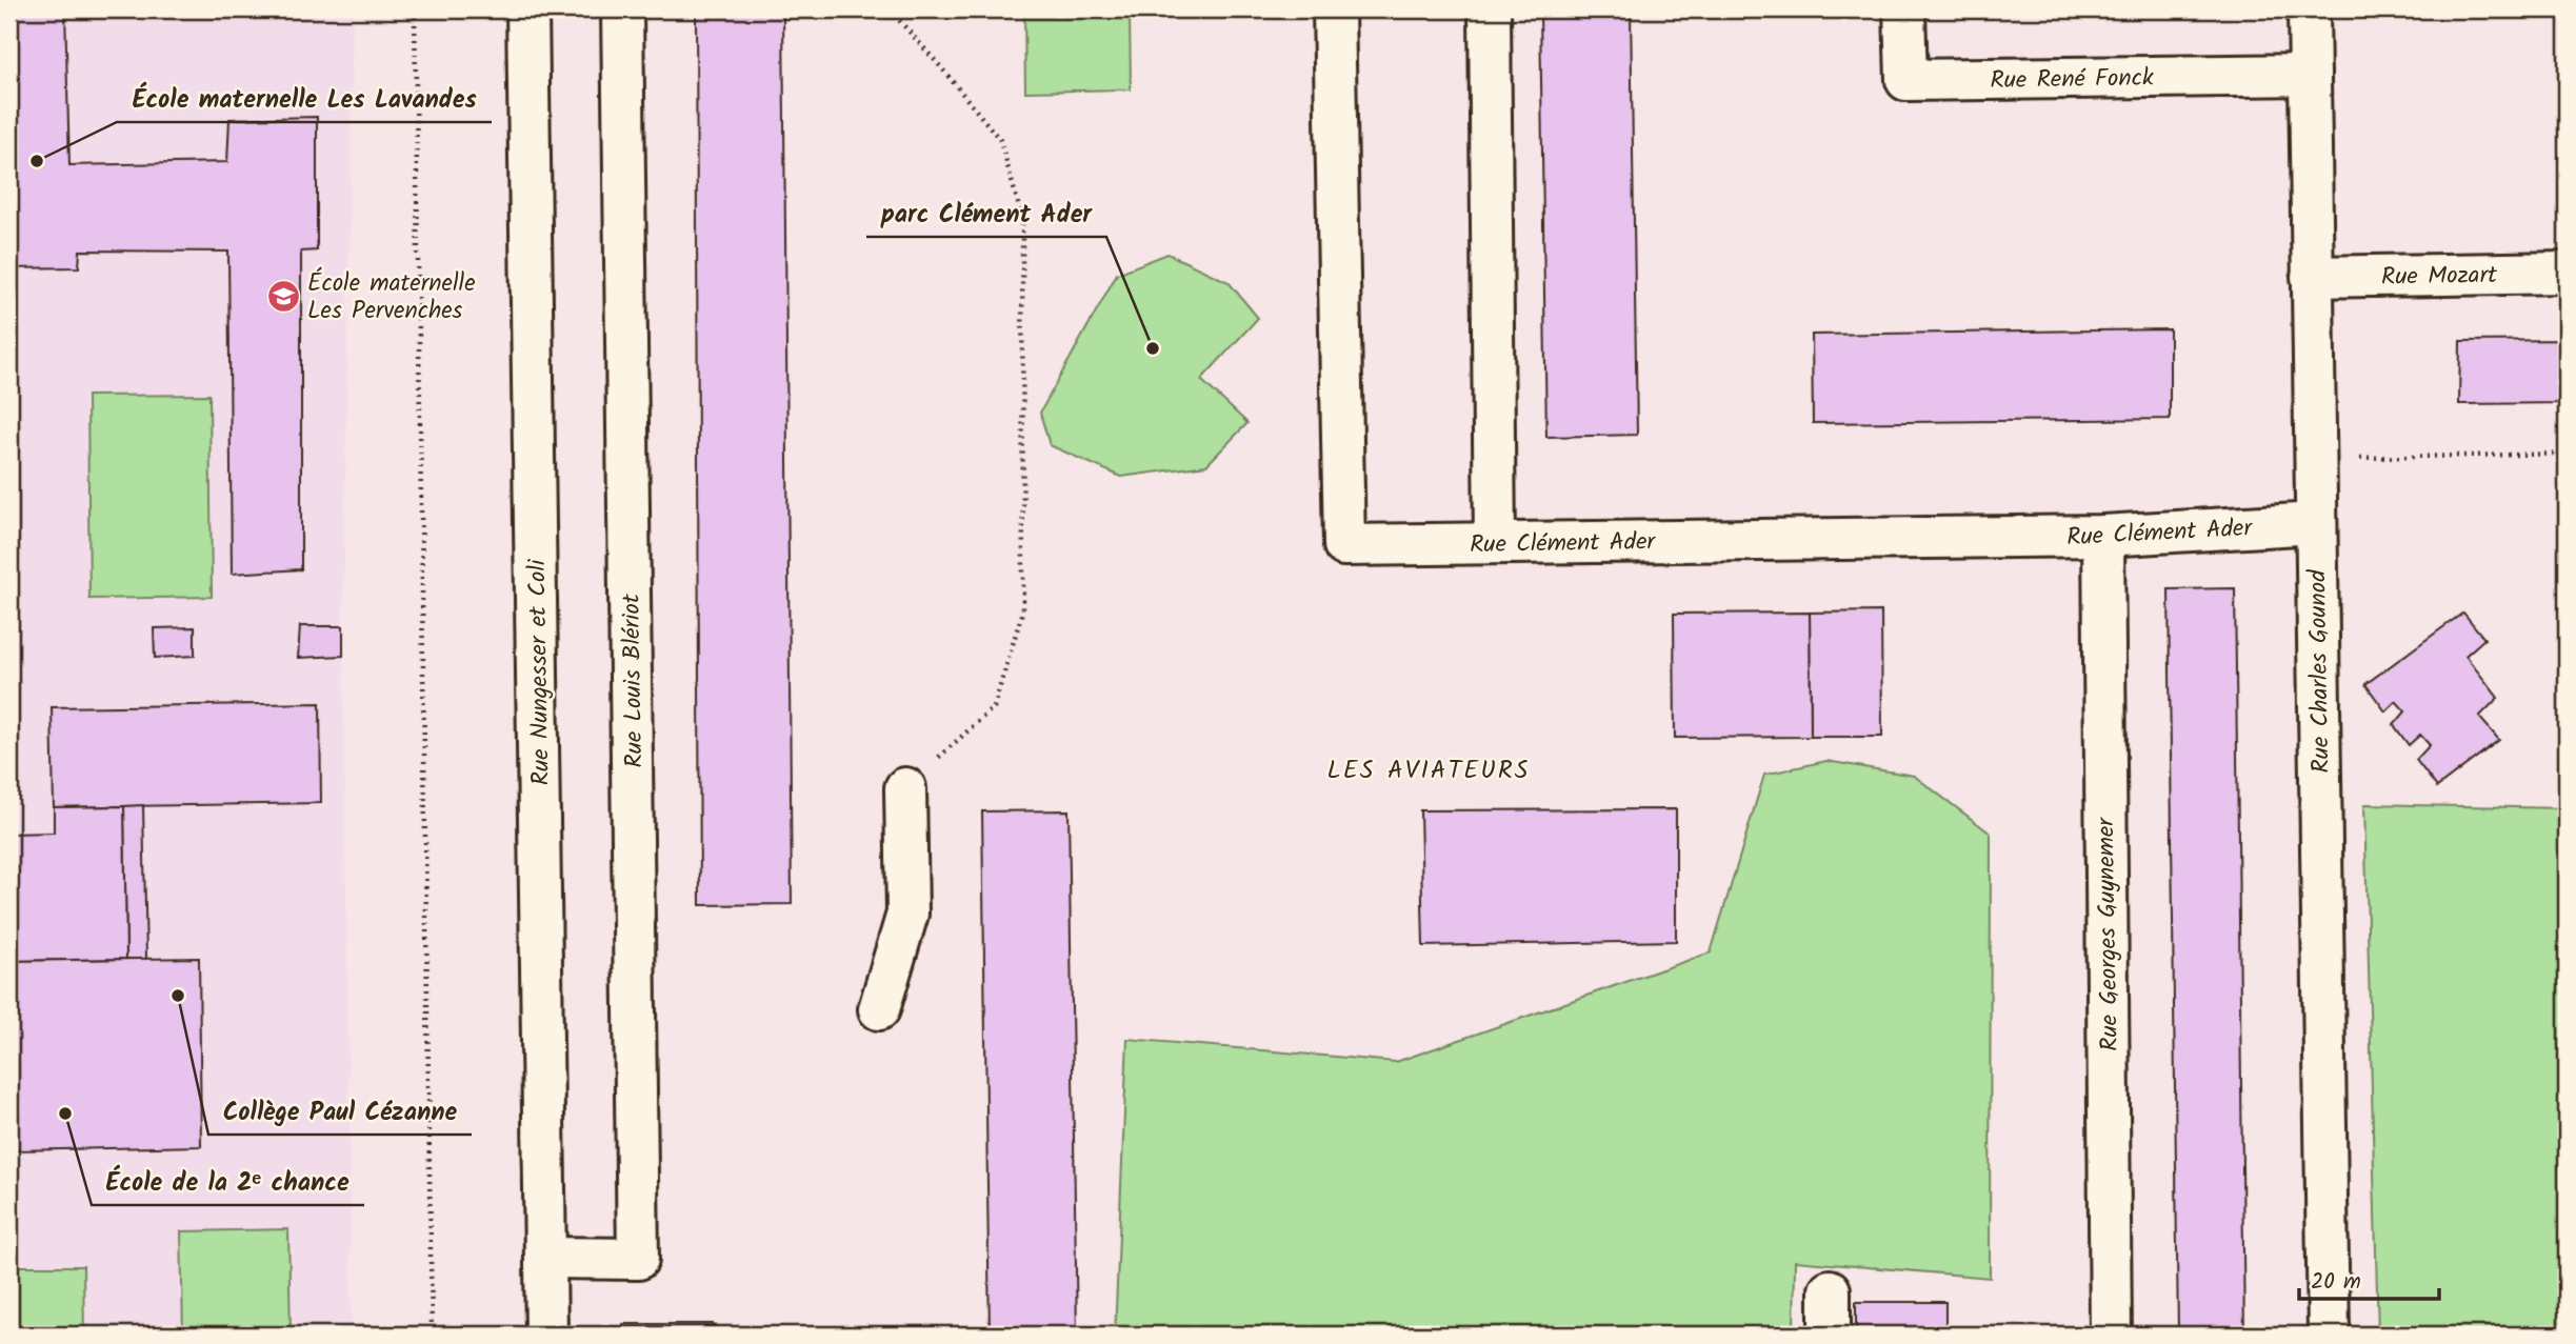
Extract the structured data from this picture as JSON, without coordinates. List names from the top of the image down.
{
  "streets": {
    "street": [
      "Rue René Fonck",
      "Rue Mozart",
      "Rue Clément Ader",
      "Rue Charles Gounod",
      "Rue Nungesser et Coli",
      "Rue Louis Blériot",
      "Rue Georges Guynemer"
    ]
  },
  "crossings": [
    ["Rue René Fonck", "Rue Charles Gounod"],
    ["Rue Mozart", "Rue Charles Gounod"],
    ["Rue Clément Ader", "Rue Charles Gounod"],
    ["Rue Clément Ader", "Rue Georges Guynemer"],
    ["Rue Nungesser et Coli", "Rue Louis Blériot"]
  ],
  "districts": ["LES AVIATEURS"],
  "places": {
    "other": [
      "École maternelle Les Lavandes",
      "parc Clément Ader",
      "Collège Paul Cézanne",
      "École de la 2ᵉ chance"
    ],
    "school or university": ["École maternelle Les Pervenches"]
  },
  "scale_bar": "20 m"
}
